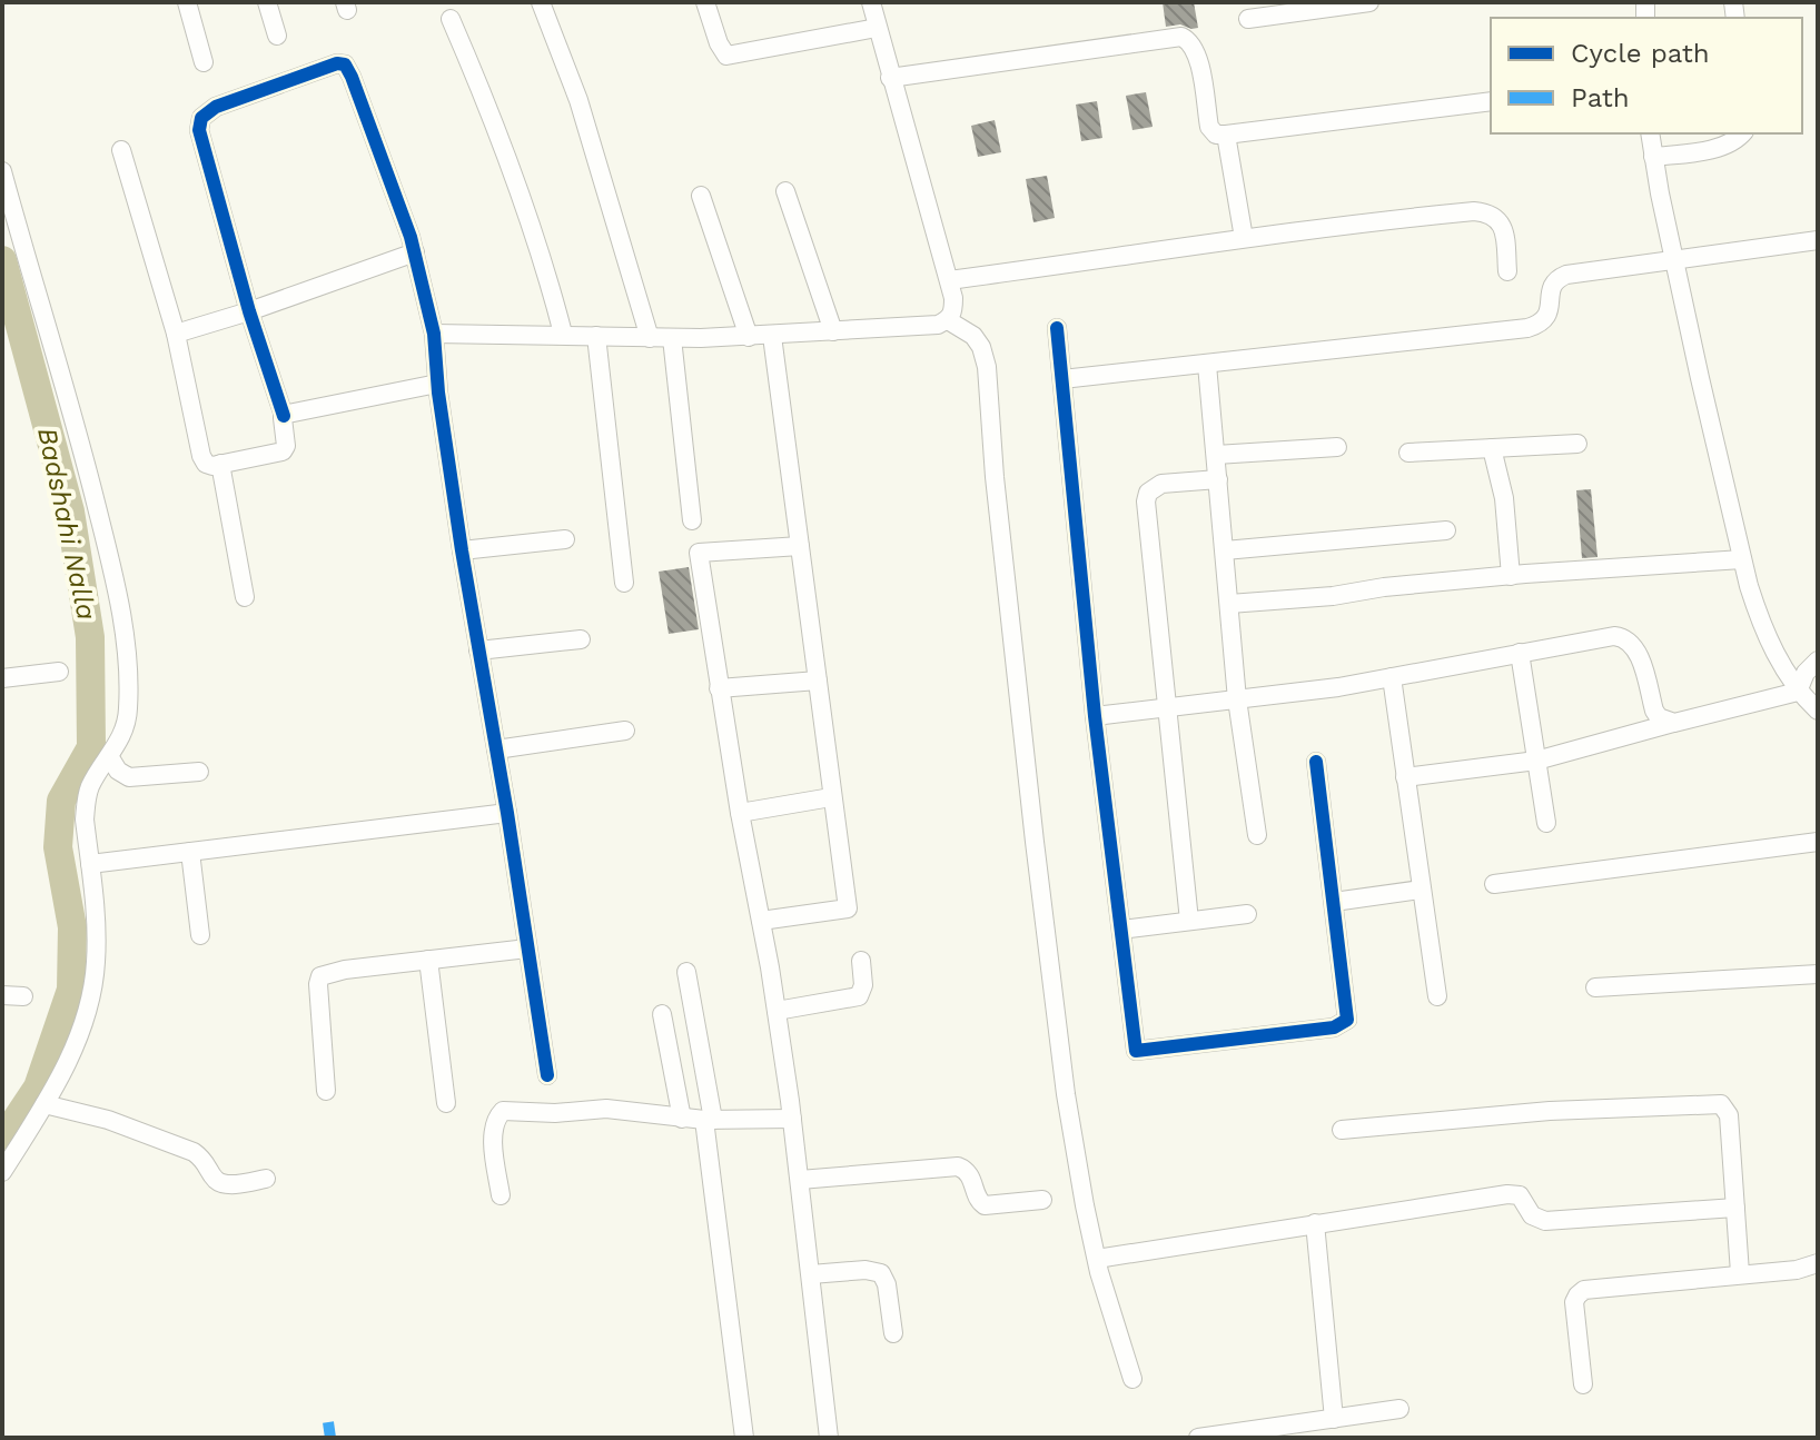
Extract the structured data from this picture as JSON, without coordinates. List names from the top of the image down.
{
  "water": ["Badshahi Nalla"],
  "legend": ["Cycle path", "Path"]
}
